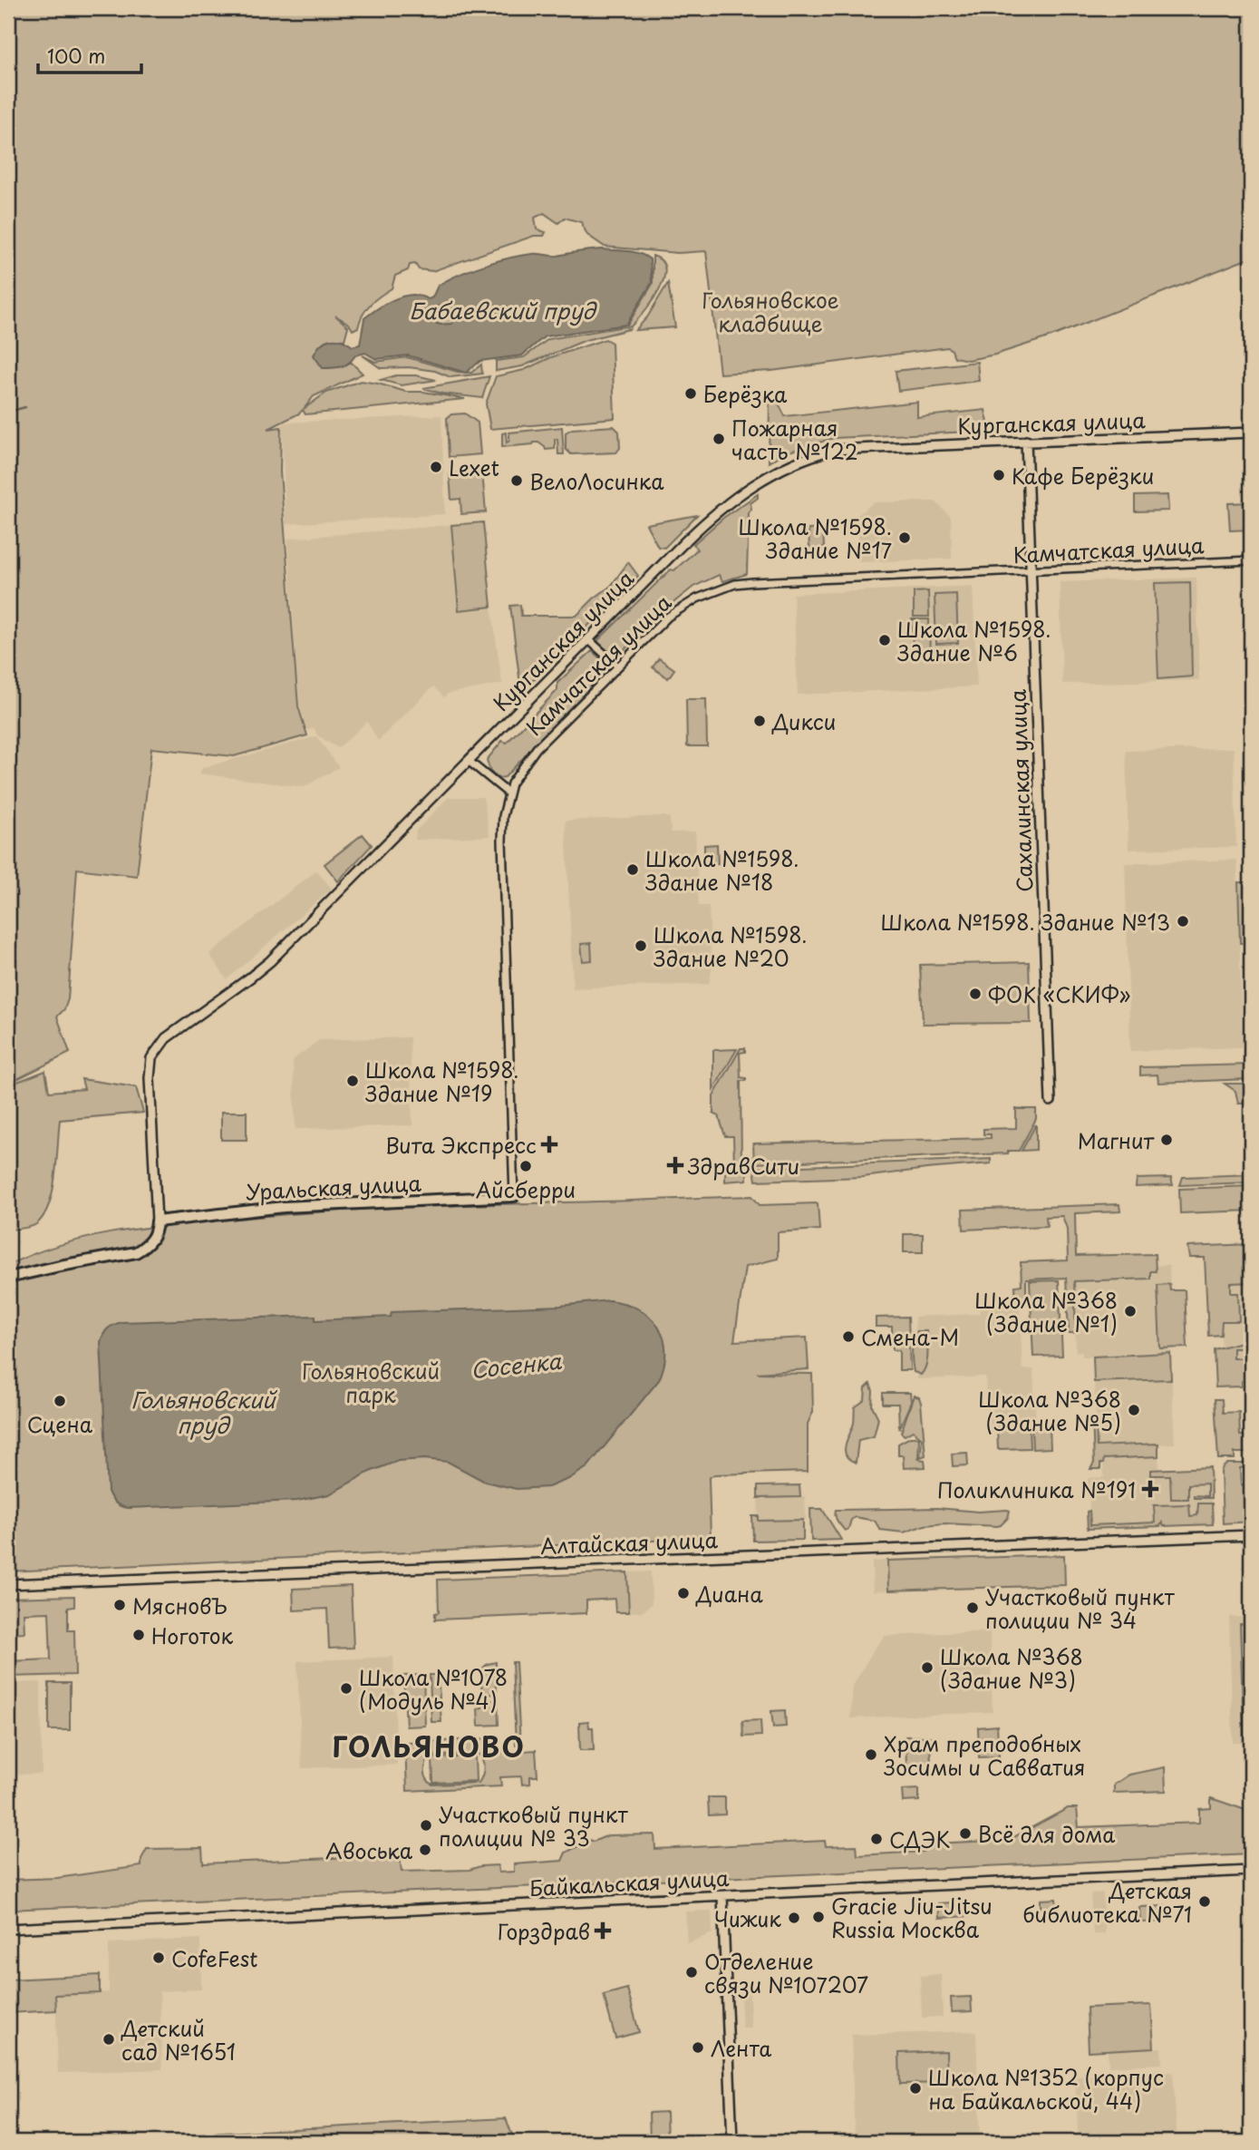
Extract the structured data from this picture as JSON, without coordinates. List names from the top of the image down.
{
  "streets": {
    "main road": ["Уральская улица"],
    "street": [
      "Курганская улица",
      "Камчатская улица",
      "Сахалинская улица",
      "Алтайская улица",
      "Байкальская улица"
    ]
  },
  "crossings": [
    ["Курганская улица", "Сахалинская улица"],
    ["Курганская улица", "Уральская улица"],
    ["Камчатская улица", "Сахалинская улица"],
    ["Камчатская улица", "Уральская улица"]
  ],
  "districts": ["ГОЛЬЯНОВО"],
  "water": ["Бабаевский пруд", "Сосенка", "Гольяновский пруд"],
  "parks": ["Гольяновское кладбище", "Гольяновcкий парк"],
  "places": {
    "other": [
      "Берёзка",
      "Пожарная часть №122",
      "Lexet",
      "Кафе Берёзки",
      "ВелоЛосинка",
      "Школа №1598. Здание №17",
      "Школа №1598. Здание №6",
      "Дикси",
      "Школа №1598. Здание №18",
      "Школа №1598. Здание №13",
      "Школа №1598. Здание №20",
      "ФОК «СКИФ»",
      "Школа №1598. Здание №19",
      "Магнит",
      "Айсберри",
      "Школа №368 (Здание №1)",
      "Смена-М",
      "Сцена",
      "Школа №368 (Здание №5)",
      "Диана",
      "МясновЪ",
      "Участковый пункт полиции № 34",
      "Ноготок",
      "Школа №368 (Здание №3)",
      "Школа №1078 (Модуль №4)",
      "Храм преподобных Зосимы и Савватия",
      "Участковый пункт полиции № 33",
      "Всё для дома",
      "СДЭК",
      "Авоська",
      "Детская библиотека №71",
      "Gracie Jiu-Jitsu Russia Москва",
      "Чижик",
      "CofeFest",
      "Отделение связи №107207",
      "Детский сад №1651",
      "Лента",
      "Школа №1352 (корпус на Байкальской, 44)"
    ],
    "health": [
      "Вита Экспресс",
      "ЗдравСити",
      "Поликлиника №191",
      "Горздрав"
    ]
  },
  "scale_bar": "100 m"
}
